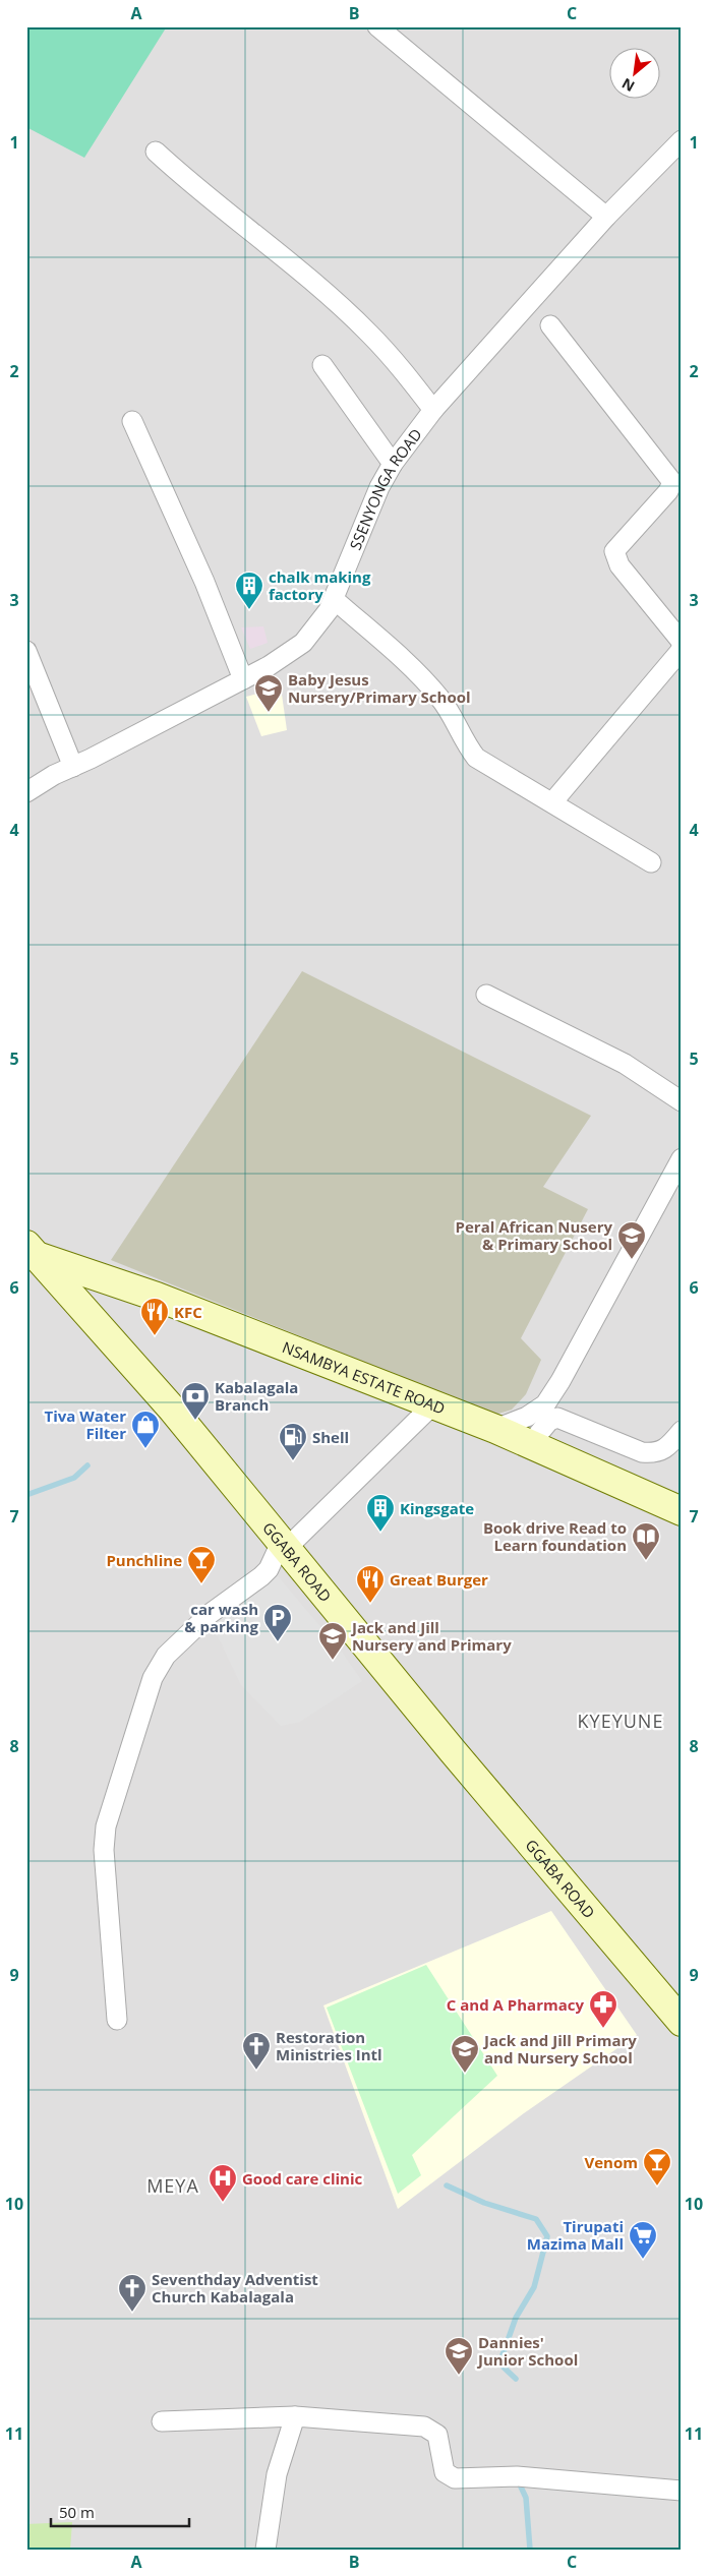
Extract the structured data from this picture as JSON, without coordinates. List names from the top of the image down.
{
  "streets": {
    "main road": ["NSAMBYA ESTATE ROAD", "GGABA ROAD"],
    "street": ["SSENYONGA ROAD"]
  },
  "crossings": [
    ["NSAMBYA ESTATE ROAD", "GGABA ROAD"]
  ],
  "districts": ["KYEYUNE", "MEYA"],
  "places": {
    "building": ["chalk making factory", "Kingsgate"],
    "school or university": [
      "Baby Jesus Nursery/Primary School",
      "Peral African Nusery & Primary School",
      "Jack and Jill Nursery and Primary",
      "Jack and Jill Primary and Nursery School",
      "Dannies' Junior School"
    ],
    "restaurant": ["KFC", "Great Burger"],
    "bank": ["Kabalagala Branch"],
    "shop": ["Tiva Water Filter"],
    "fuel station": ["Shell"],
    "library": ["Book drive Read to Learn foundation"],
    "bar": ["Punchline", "Venom"],
    "parking": ["car wash & parking"],
    "pharmacy": ["C and A Pharmacy"],
    "church": ["Restoration Ministries Intl", "Seventhday Adventist Church Kabalagala"],
    "hospital": ["Good care clinic"],
    "supermarket": ["Tirupati Mazima Mall"]
  },
  "scale_bar": "50 m",
  "north": "bottom left",
  "grid": {
    "columns": ["A", "B", "C"],
    "rows": [
      "1",
      "2",
      "3",
      "4",
      "5",
      "6",
      "7",
      "8",
      "9",
      "10",
      "11"
    ]
  }
}
